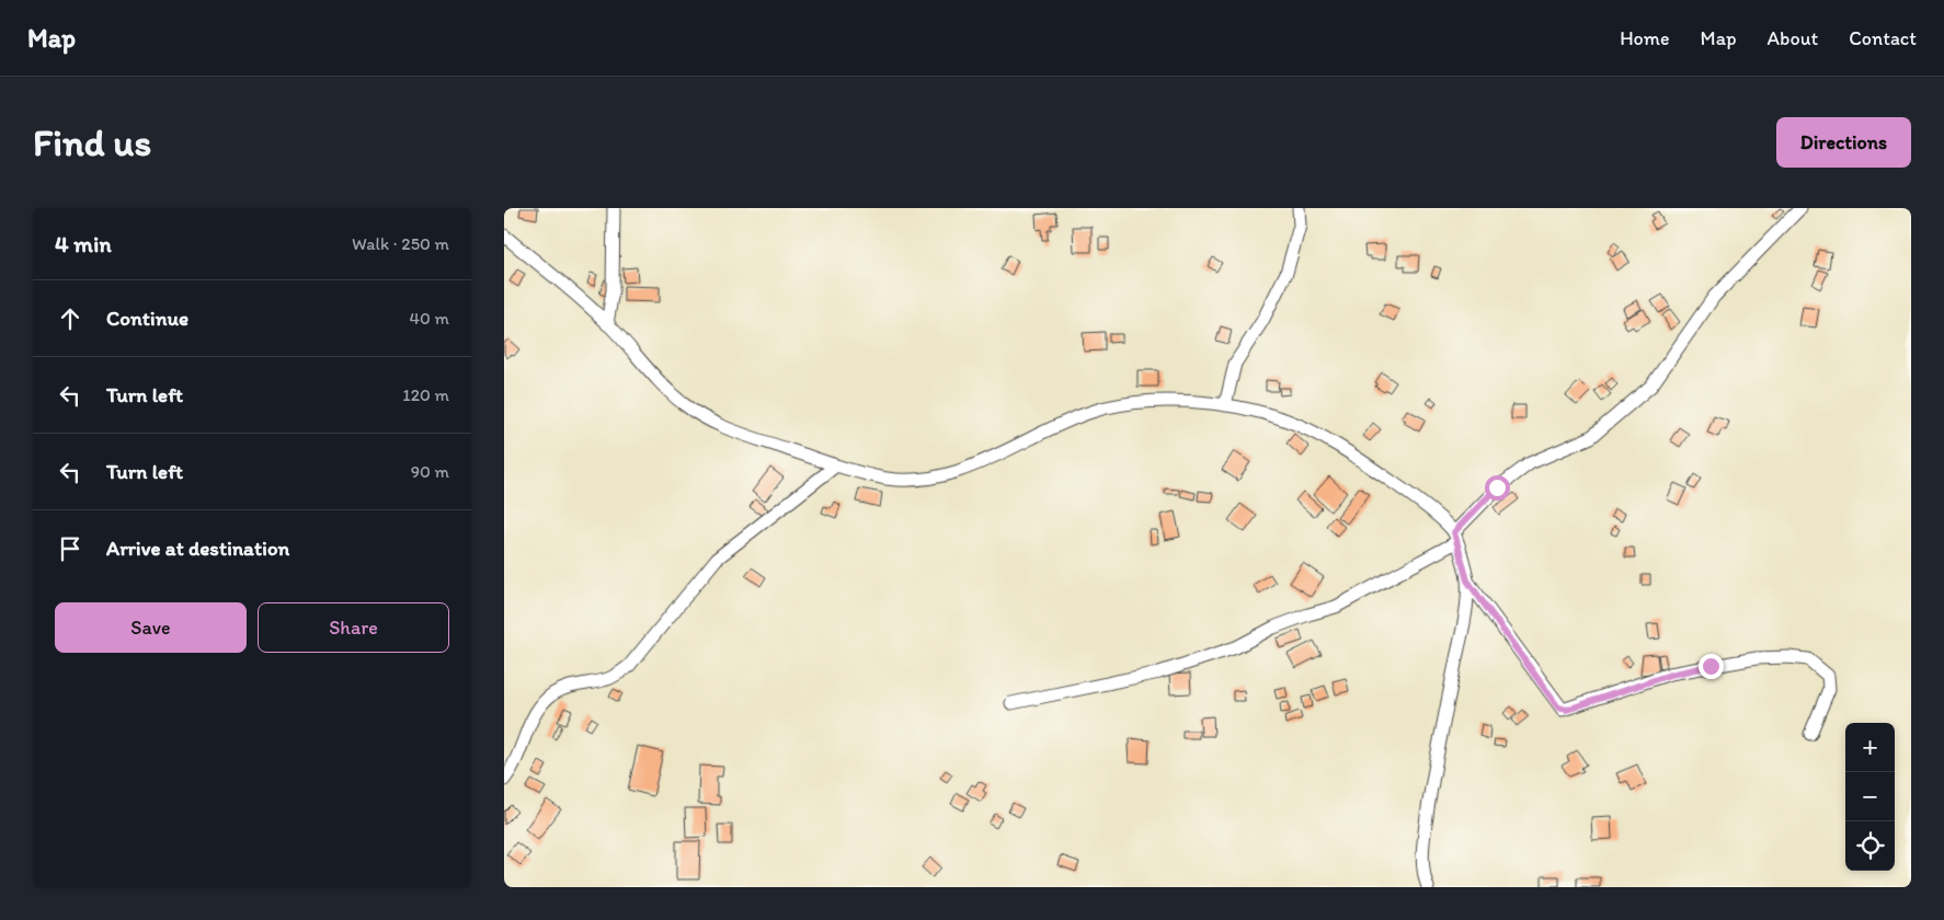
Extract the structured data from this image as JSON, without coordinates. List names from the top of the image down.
{
  "page": {
    "header": "Map",
    "nav": [
      "Home",
      "Map",
      "About",
      "Contact"
    ],
    "buttons": [
      "Directions",
      ["Save", "Share"]
    ],
    "title": "Find us",
    "heading": ["4 min", "Walk · 250 m"],
    "list": [
      ["Continue", "40 m"],
      ["Turn left", "120 m"],
      ["Turn left", "90 m"],
      "Arrive at destination"
    ],
    "map_buttons": ["+", "−"]
  }
}
